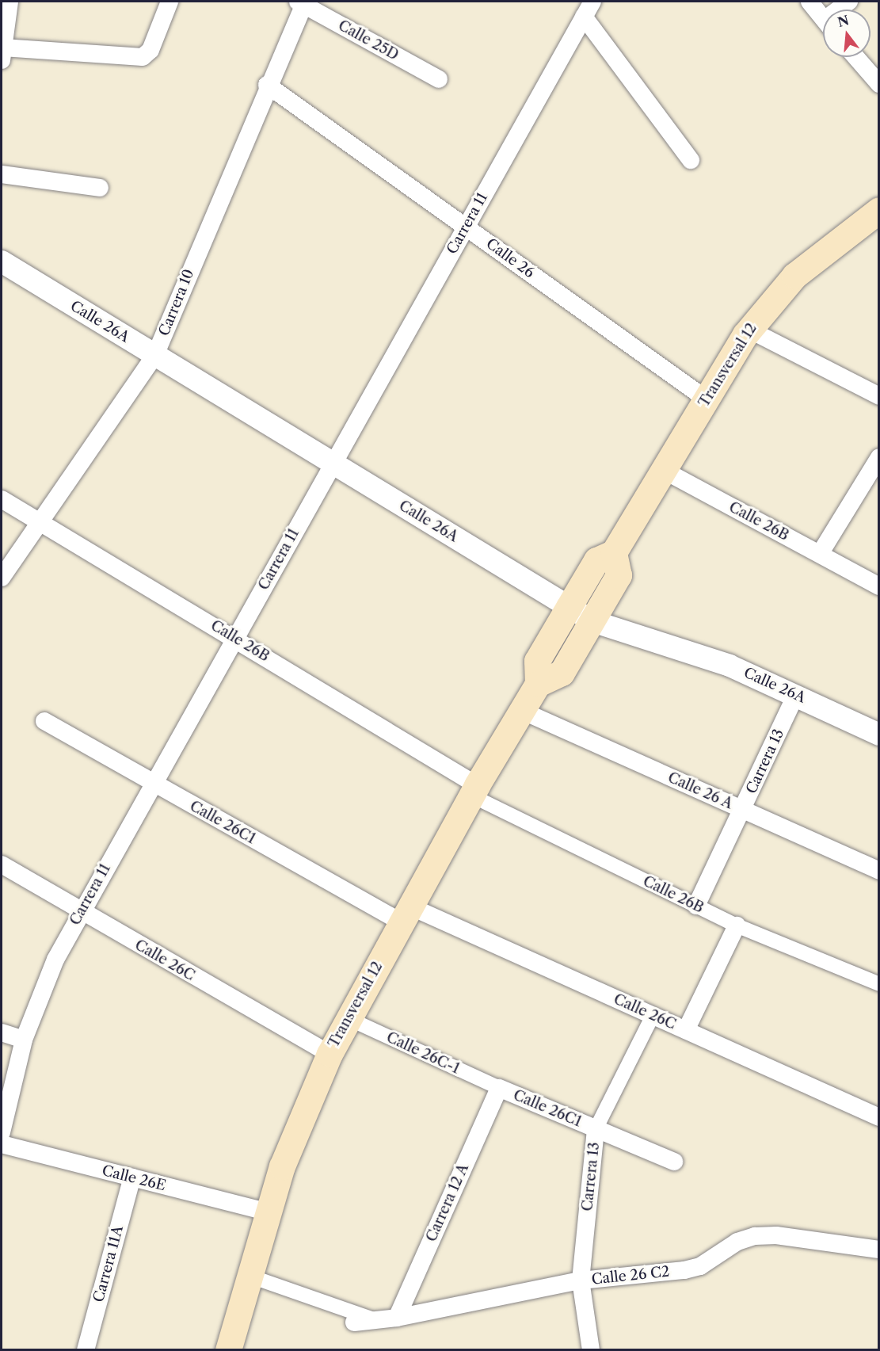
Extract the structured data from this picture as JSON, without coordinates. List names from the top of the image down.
{
  "streets": {
    "main road": ["Transversal 12"],
    "street": [
      "Calle 25D",
      "Carrera 11",
      "Calle 26",
      "Carrera 10",
      "Calle 26A",
      "Calle 26B",
      "Carrera 13",
      "Calle 26 A",
      "Calle 26C1",
      "Calle 26C",
      "Calle 26C-1",
      "Calle 26E",
      "Carrera 12 A",
      "Carrera 11A",
      "Calle 26 C2"
    ]
  },
  "crossings": [
    ["Calle 25D", "Carrera 10"],
    ["Carrera 11", "Calle 26"],
    ["Carrera 11", "Calle 26A"],
    ["Carrera 11", "Calle 26B"],
    ["Carrera 11", "Calle 26C1"],
    ["Carrera 11", "Calle 26C"],
    ["Calle 26", "Carrera 10"],
    ["Calle 26", "Transversal 12"],
    ["Carrera 10", "Calle 26A"],
    ["Carrera 10", "Calle 26B"],
    ["Calle 26A", "Transversal 12"],
    ["Calle 26A", "Carrera 13"],
    ["Transversal 12", "Calle 26B"],
    ["Transversal 12", "Calle 26 A"],
    ["Transversal 12", "Calle 26C1"],
    ["Transversal 12", "Calle 26C"],
    ["Transversal 12", "Calle 26C-1"],
    ["Transversal 12", "Calle 26E"],
    ["Transversal 12", "Calle 26 C2"],
    ["Calle 26B", "Carrera 13"],
    ["Carrera 13", "Calle 26 A"],
    ["Carrera 13", "Calle 26C1"],
    ["Carrera 13", "Calle 26C"],
    ["Carrera 13", "Calle 26 C2"],
    ["Calle 26C1", "Calle 26C"],
    ["Calle 26C1", "Calle 26C-1"],
    ["Calle 26C1", "Carrera 12 A"],
    ["Calle 26C-1", "Carrera 12 A"],
    ["Calle 26E", "Carrera 11A"],
    ["Carrera 12 A", "Calle 26 C2"]
  ],
  "north": "top"
}
